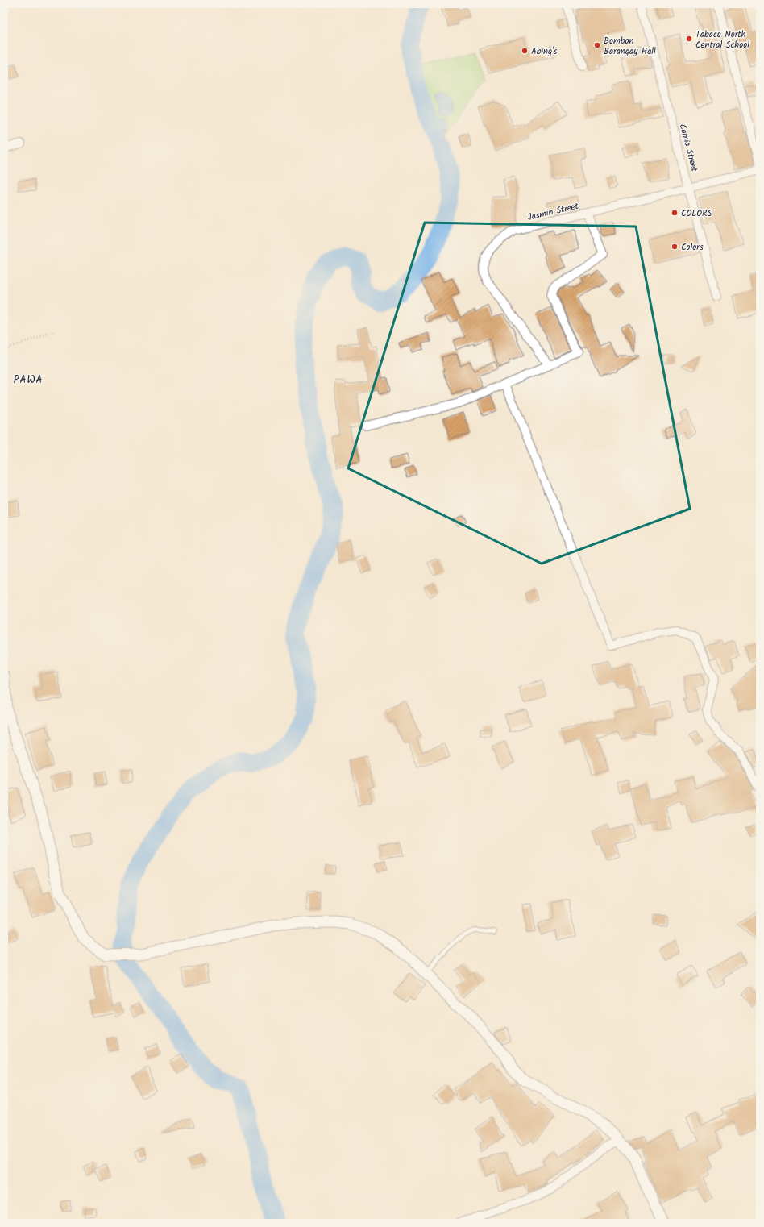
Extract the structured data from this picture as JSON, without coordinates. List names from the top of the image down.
{
  "streets": {
    "street": ["Camia Street", "Jasmin Street"]
  },
  "crossings": [
    ["Camia Street", "Jasmin Street"]
  ],
  "districts": ["PAWA"],
  "places": [
    "Tabaco North Central School",
    "Bombon Barangay Hall",
    "Abing's",
    "COLORS",
    "Colors"
  ]
}
